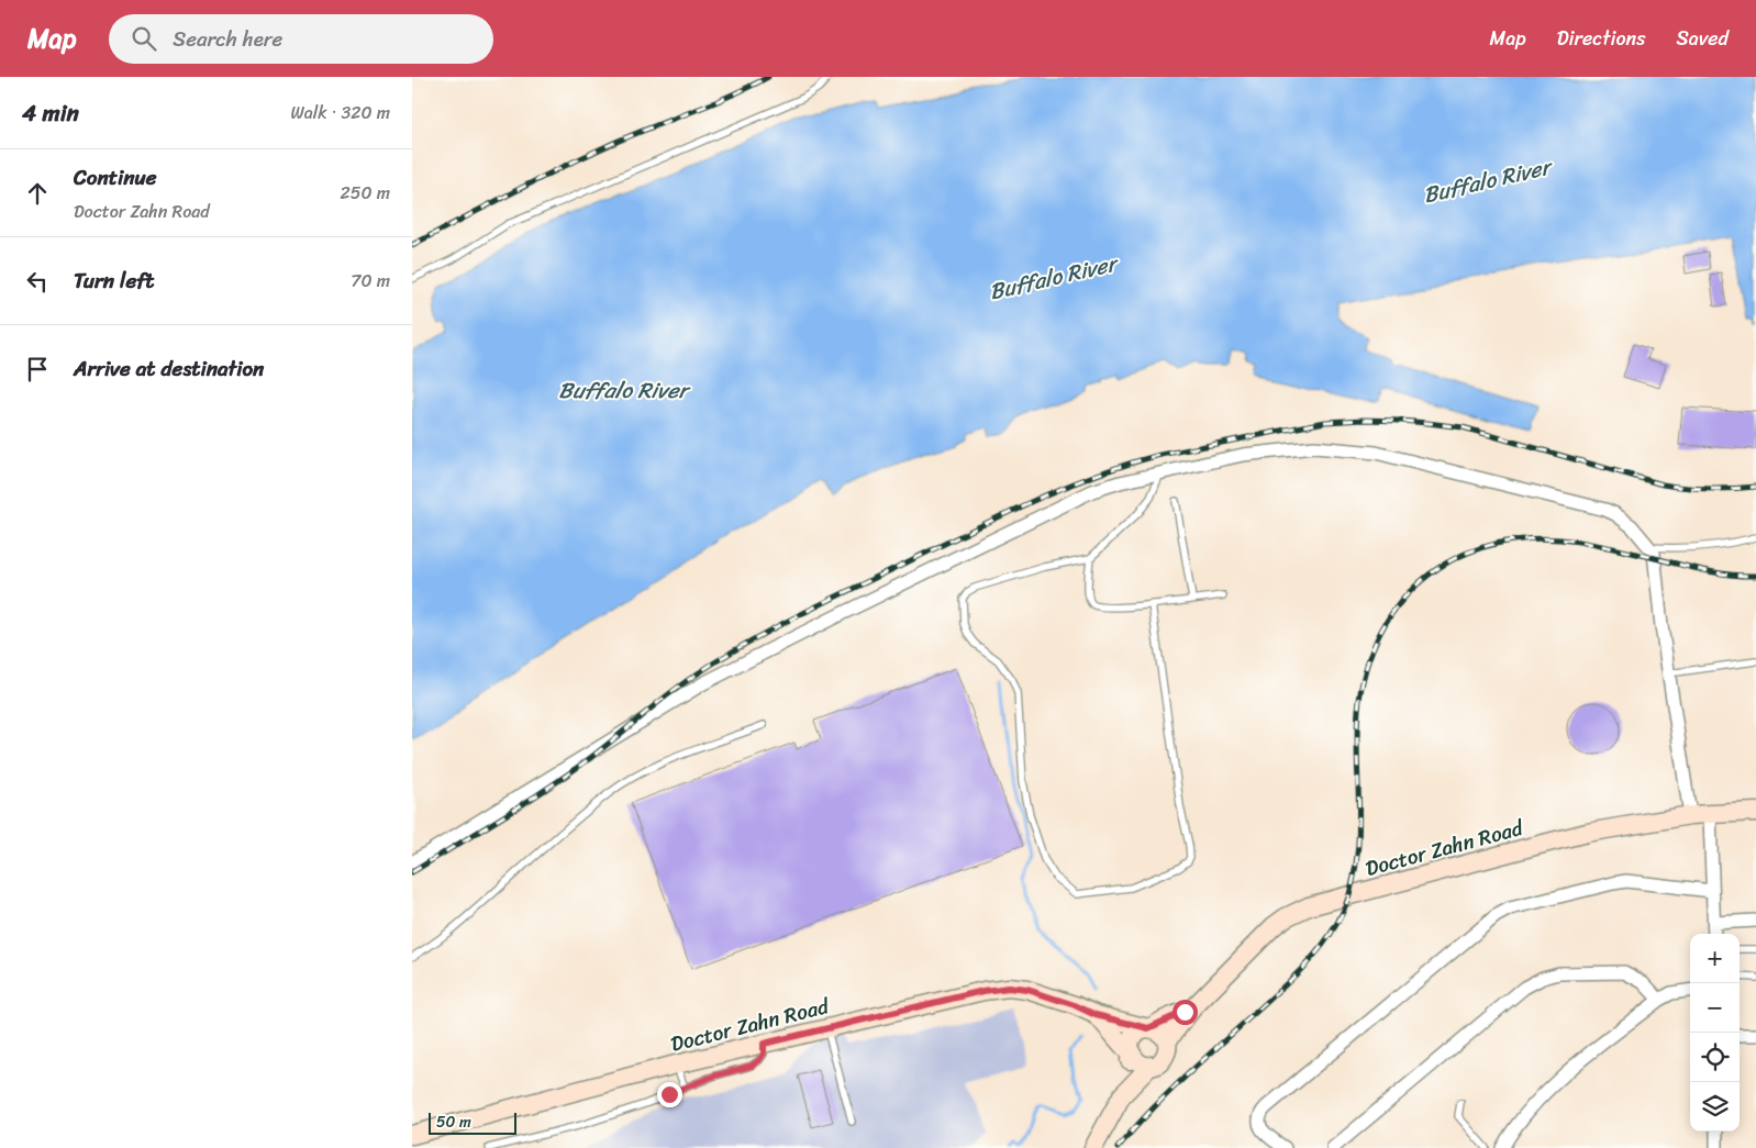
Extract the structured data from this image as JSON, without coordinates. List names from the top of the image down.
{
  "streets": {
    "street": ["Doctor Zahn Road"]
  },
  "water": ["Buffalo River"],
  "scale_bar": "50 m",
  "page": {
    "header": "Map",
    "search": "Search here",
    "nav": ["Map", "Directions", "Saved"],
    "heading": ["4 min", "Walk · 320 m"],
    "list": [
      ["Continue", "Doctor Zahn Road", "250 m"],
      ["Turn left", "70 m"],
      "Arrive at destination"
    ],
    "map_buttons": ["+", "−"],
    "scale": "50 m"
  }
}
